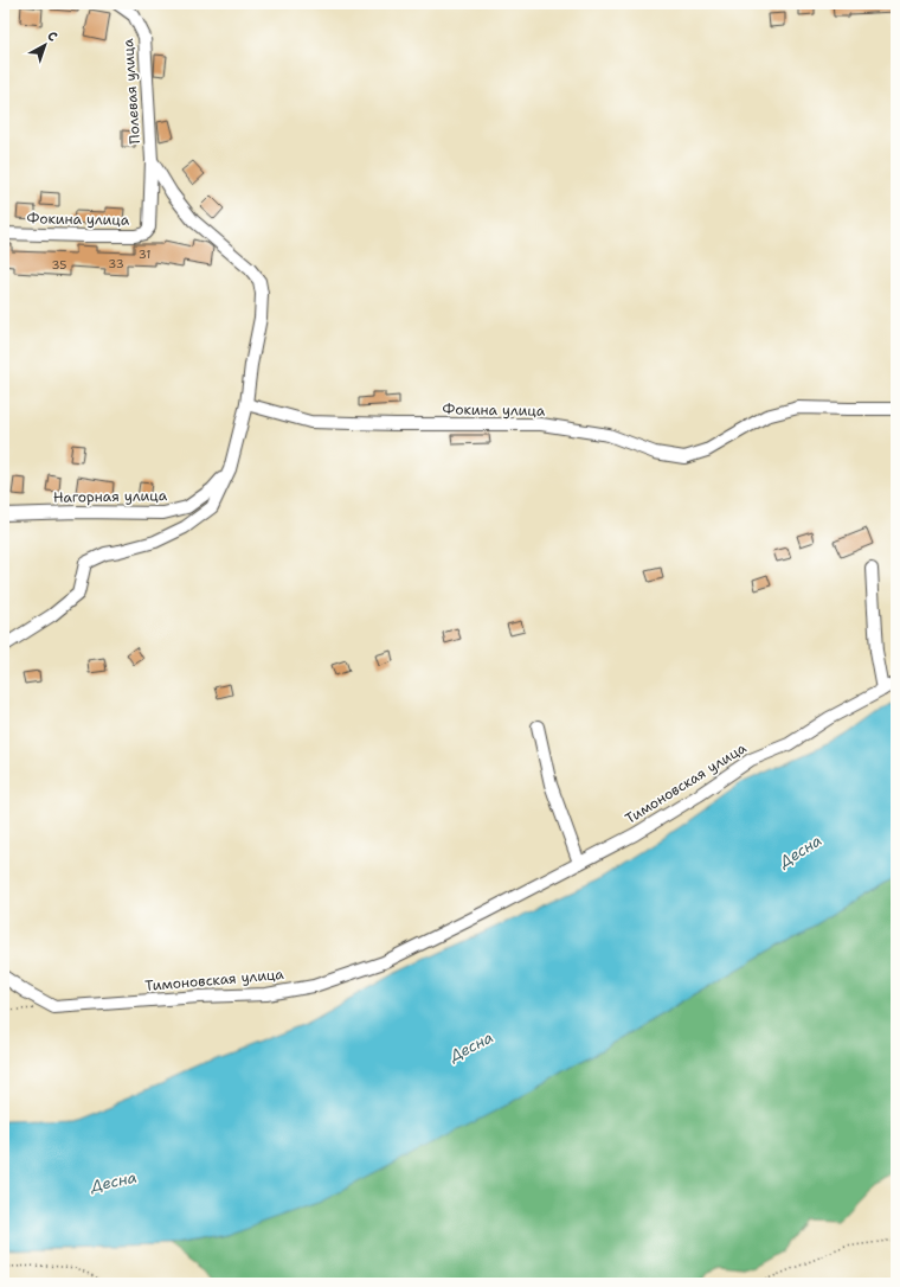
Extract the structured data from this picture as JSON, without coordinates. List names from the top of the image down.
{
  "streets": {
    "street": [
      "Полевая улица",
      "Фокина улица",
      "Нагорная улица",
      "Тимоновская улица"
    ]
  },
  "crossings": [
    ["Полевая улица", "Фокина улица"]
  ],
  "water": ["Десна"],
  "house_numbers": ["31", "33", "35"],
  "north": "top right"
}
